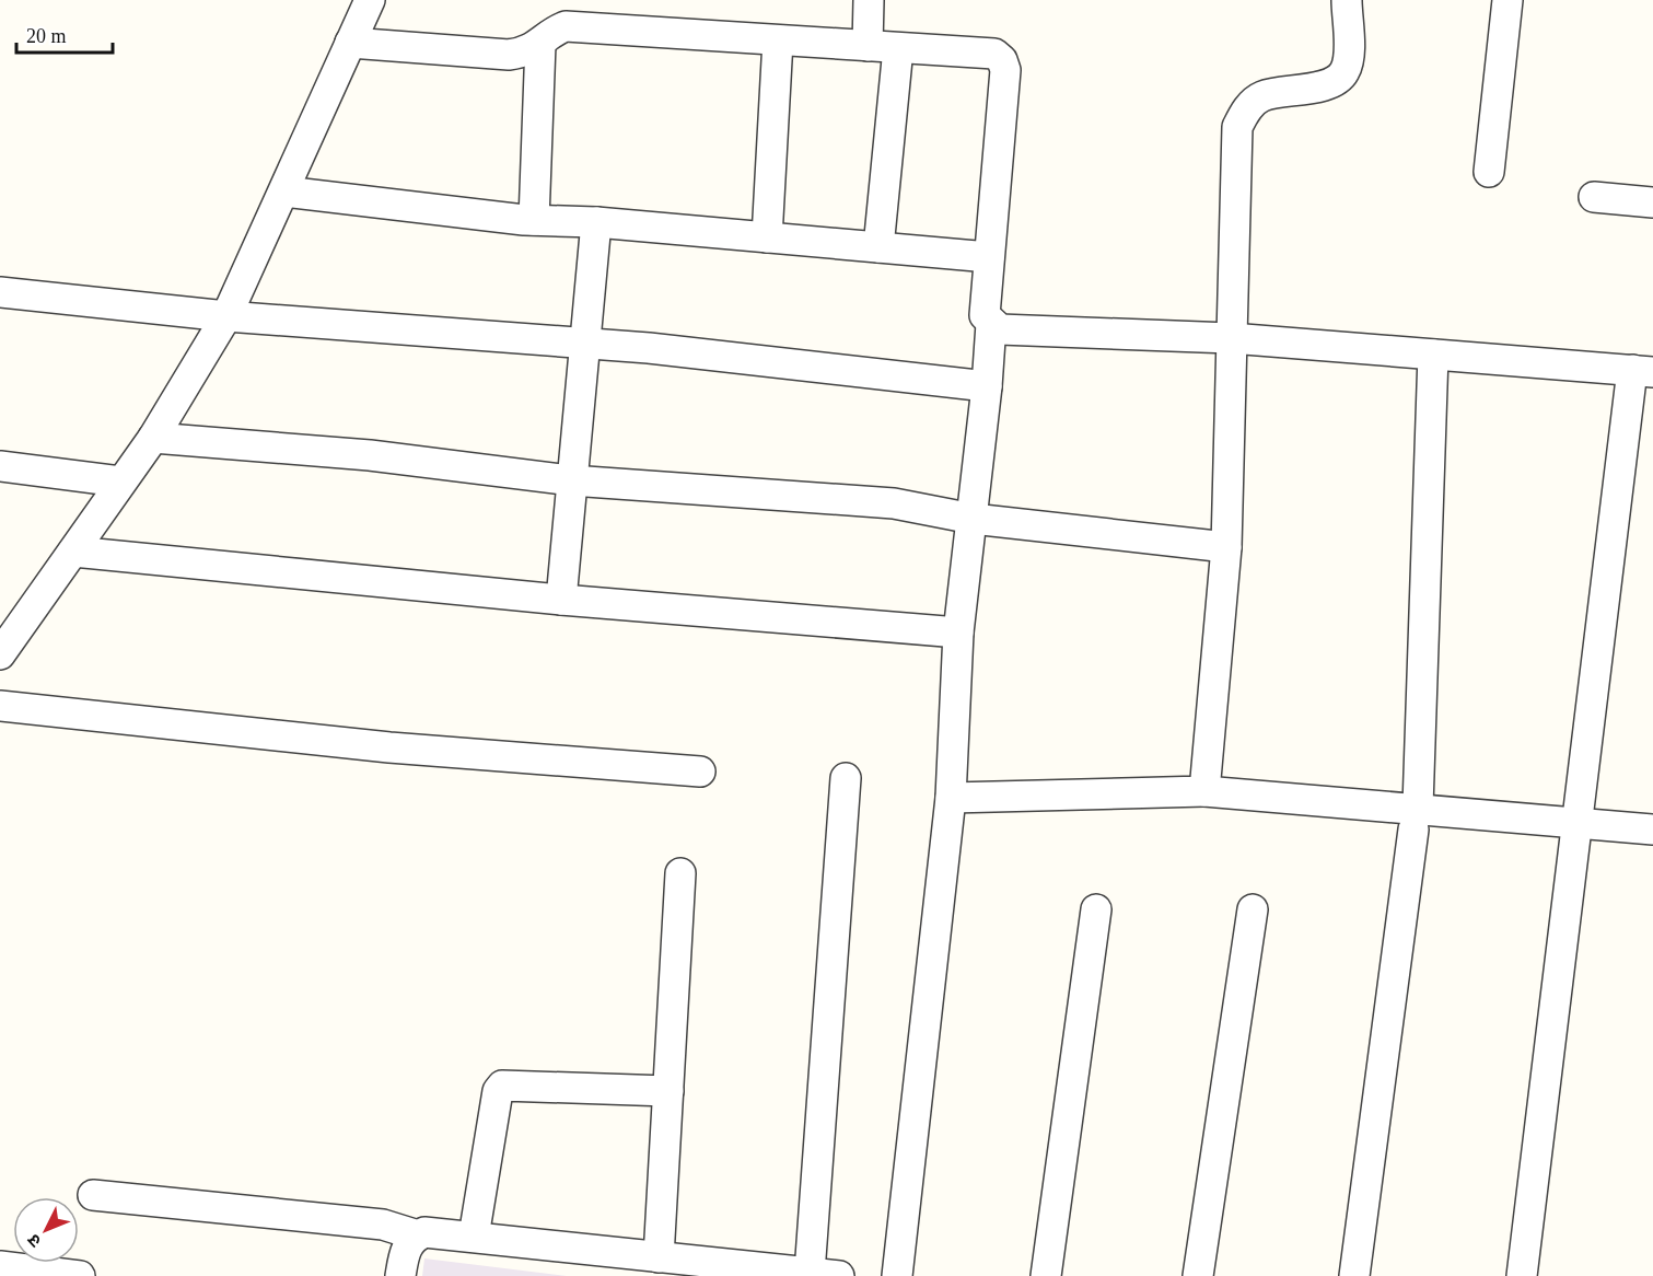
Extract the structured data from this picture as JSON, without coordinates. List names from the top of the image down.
{
  "scale_bar": "20 m",
  "north": "bottom left"
}
